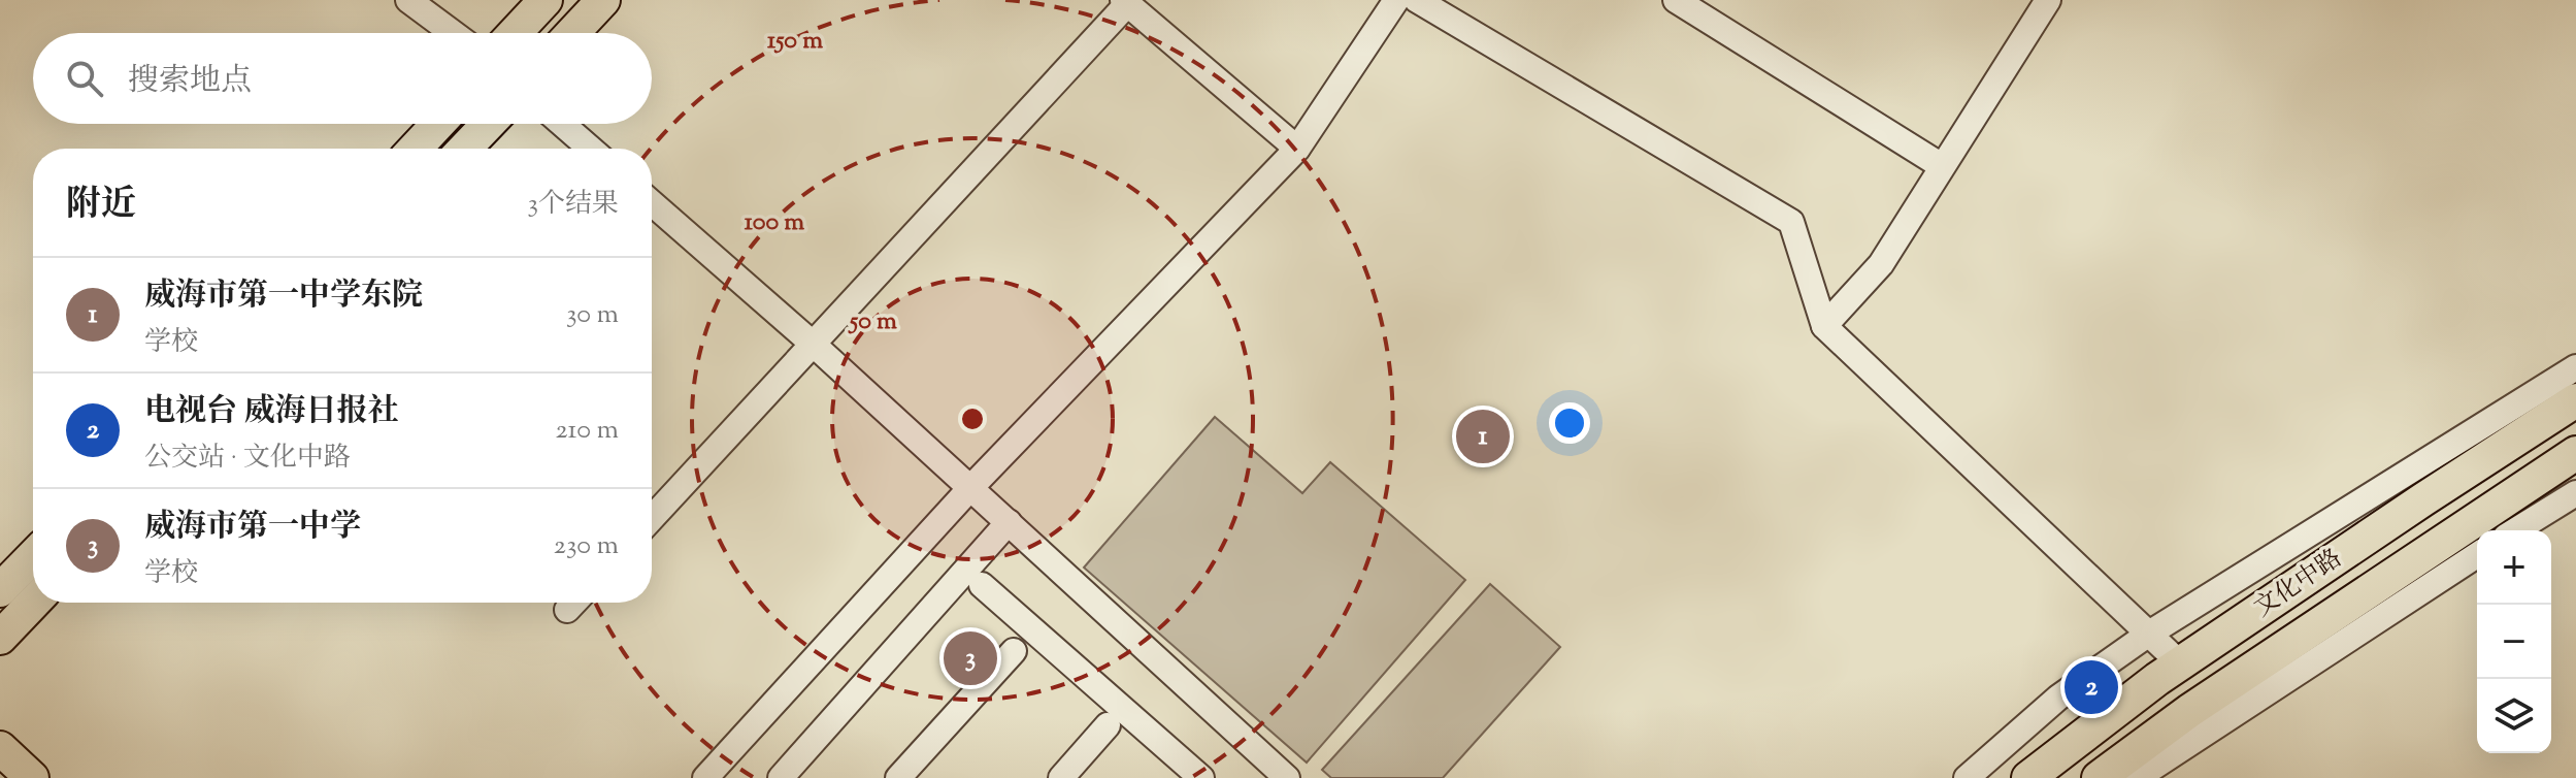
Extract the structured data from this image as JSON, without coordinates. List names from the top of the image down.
{
  "streets": {
    "main road": ["文化中路"]
  },
  "page": {
    "search": "搜索地点",
    "heading": ["附近", "3个结果"],
    "list": [
      {
        "mark": "1",
        "name": "威海市第一中学东院",
        "note": "学校",
        "value": "30 m"
      },
      {
        "mark": "2",
        "name": "电视台 威海日报社",
        "note": "公交站 · 文化中路",
        "value": "210 m"
      },
      {
        "mark": "3",
        "name": "威海市第一中学",
        "note": "学校",
        "value": "230 m"
      }
    ],
    "pins": ["1", "3", "2"],
    "map_buttons": ["+", "−"]
  },
  "rings": ["150 m", "100 m", "50 m"]
}
